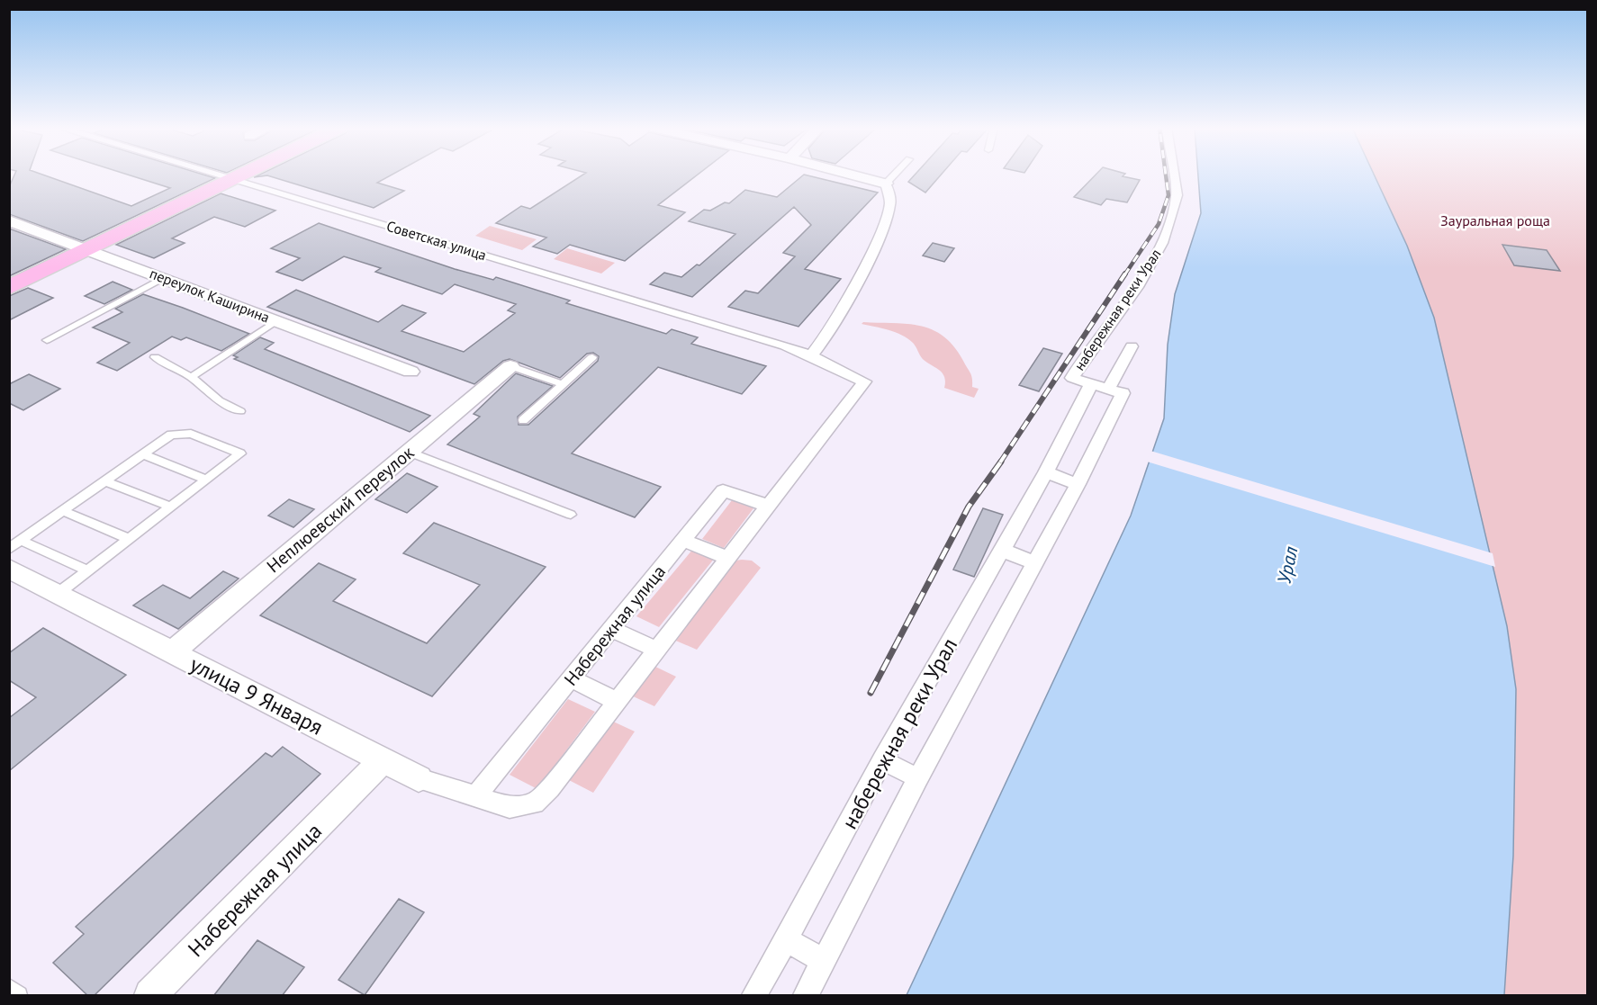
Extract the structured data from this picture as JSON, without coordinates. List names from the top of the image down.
{
  "streets": {
    "street": [
      "Советская улица",
      "переулок Каширина",
      "набережная реки Урал",
      "Неплюевский переулок",
      "Набережная улица",
      "улица 9 Января"
    ]
  },
  "crossings": [
    ["Неплюевский переулок", "улица 9 Января"],
    ["Набережная улица", "улица 9 Января"]
  ],
  "water": ["Урал"],
  "parks": ["Зауральная роща"]
}
